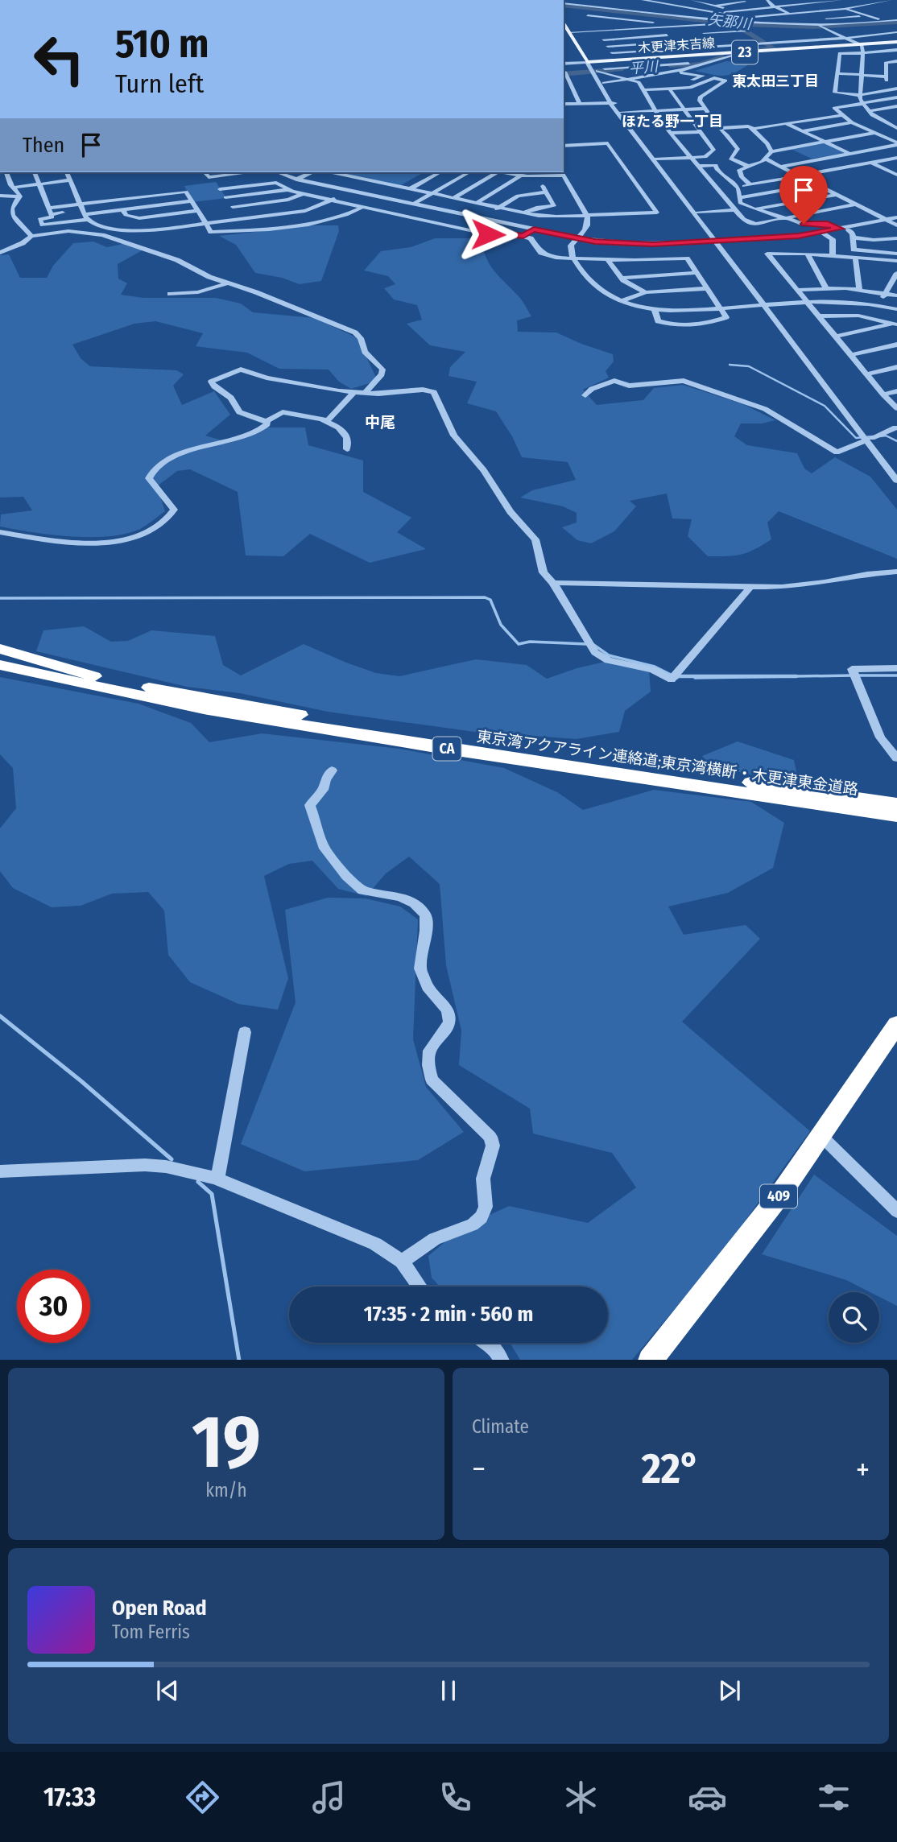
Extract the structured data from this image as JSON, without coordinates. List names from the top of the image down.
{
  "streets": {
    "highway": ["CA", "東京湾アクアライン連絡道;東京湾横断・木更津東金道路", "409"],
    "main road": ["木更津末吉線", "23"]
  },
  "districts": ["東太田三丁目", "ほたる野一丁目", "中尾"],
  "water": ["矢那川", "平川"],
  "page": {
    "turn": ["510 m", "Turn left"],
    "then": "Then",
    "limit": "30",
    "trip": "17:35 · 2 min · 560 m",
    "tile": [
      ["19", "km/h"],
      "Climate"
    ],
    "heat": ["−", "22°", "+"],
    "song": ["Open Road", "Tom Ferris"],
    "tabs": "17:33"
  }
}
